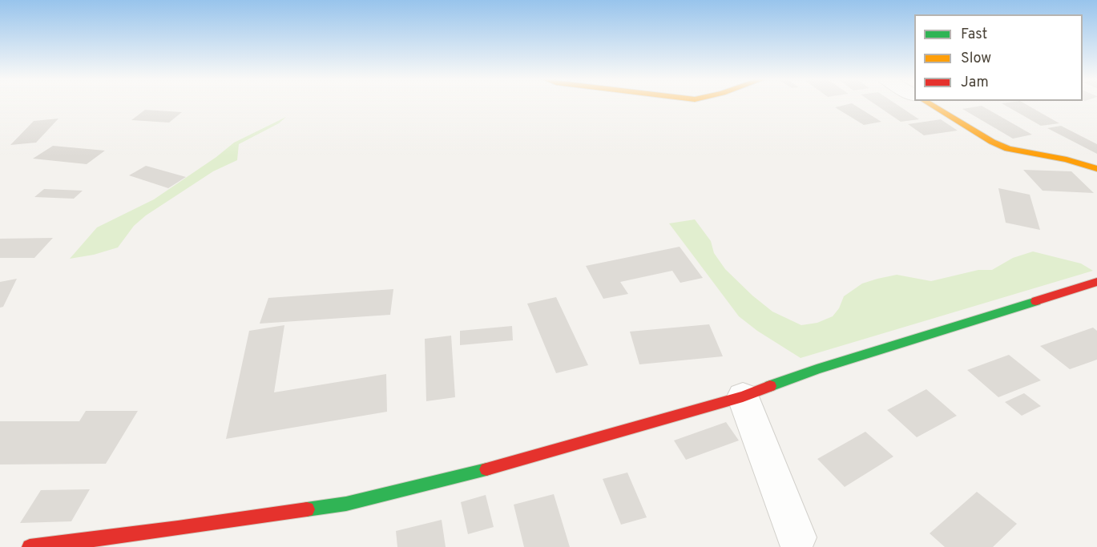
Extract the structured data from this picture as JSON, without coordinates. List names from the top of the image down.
{
  "legend": ["Fast", "Slow", "Jam"]
}
